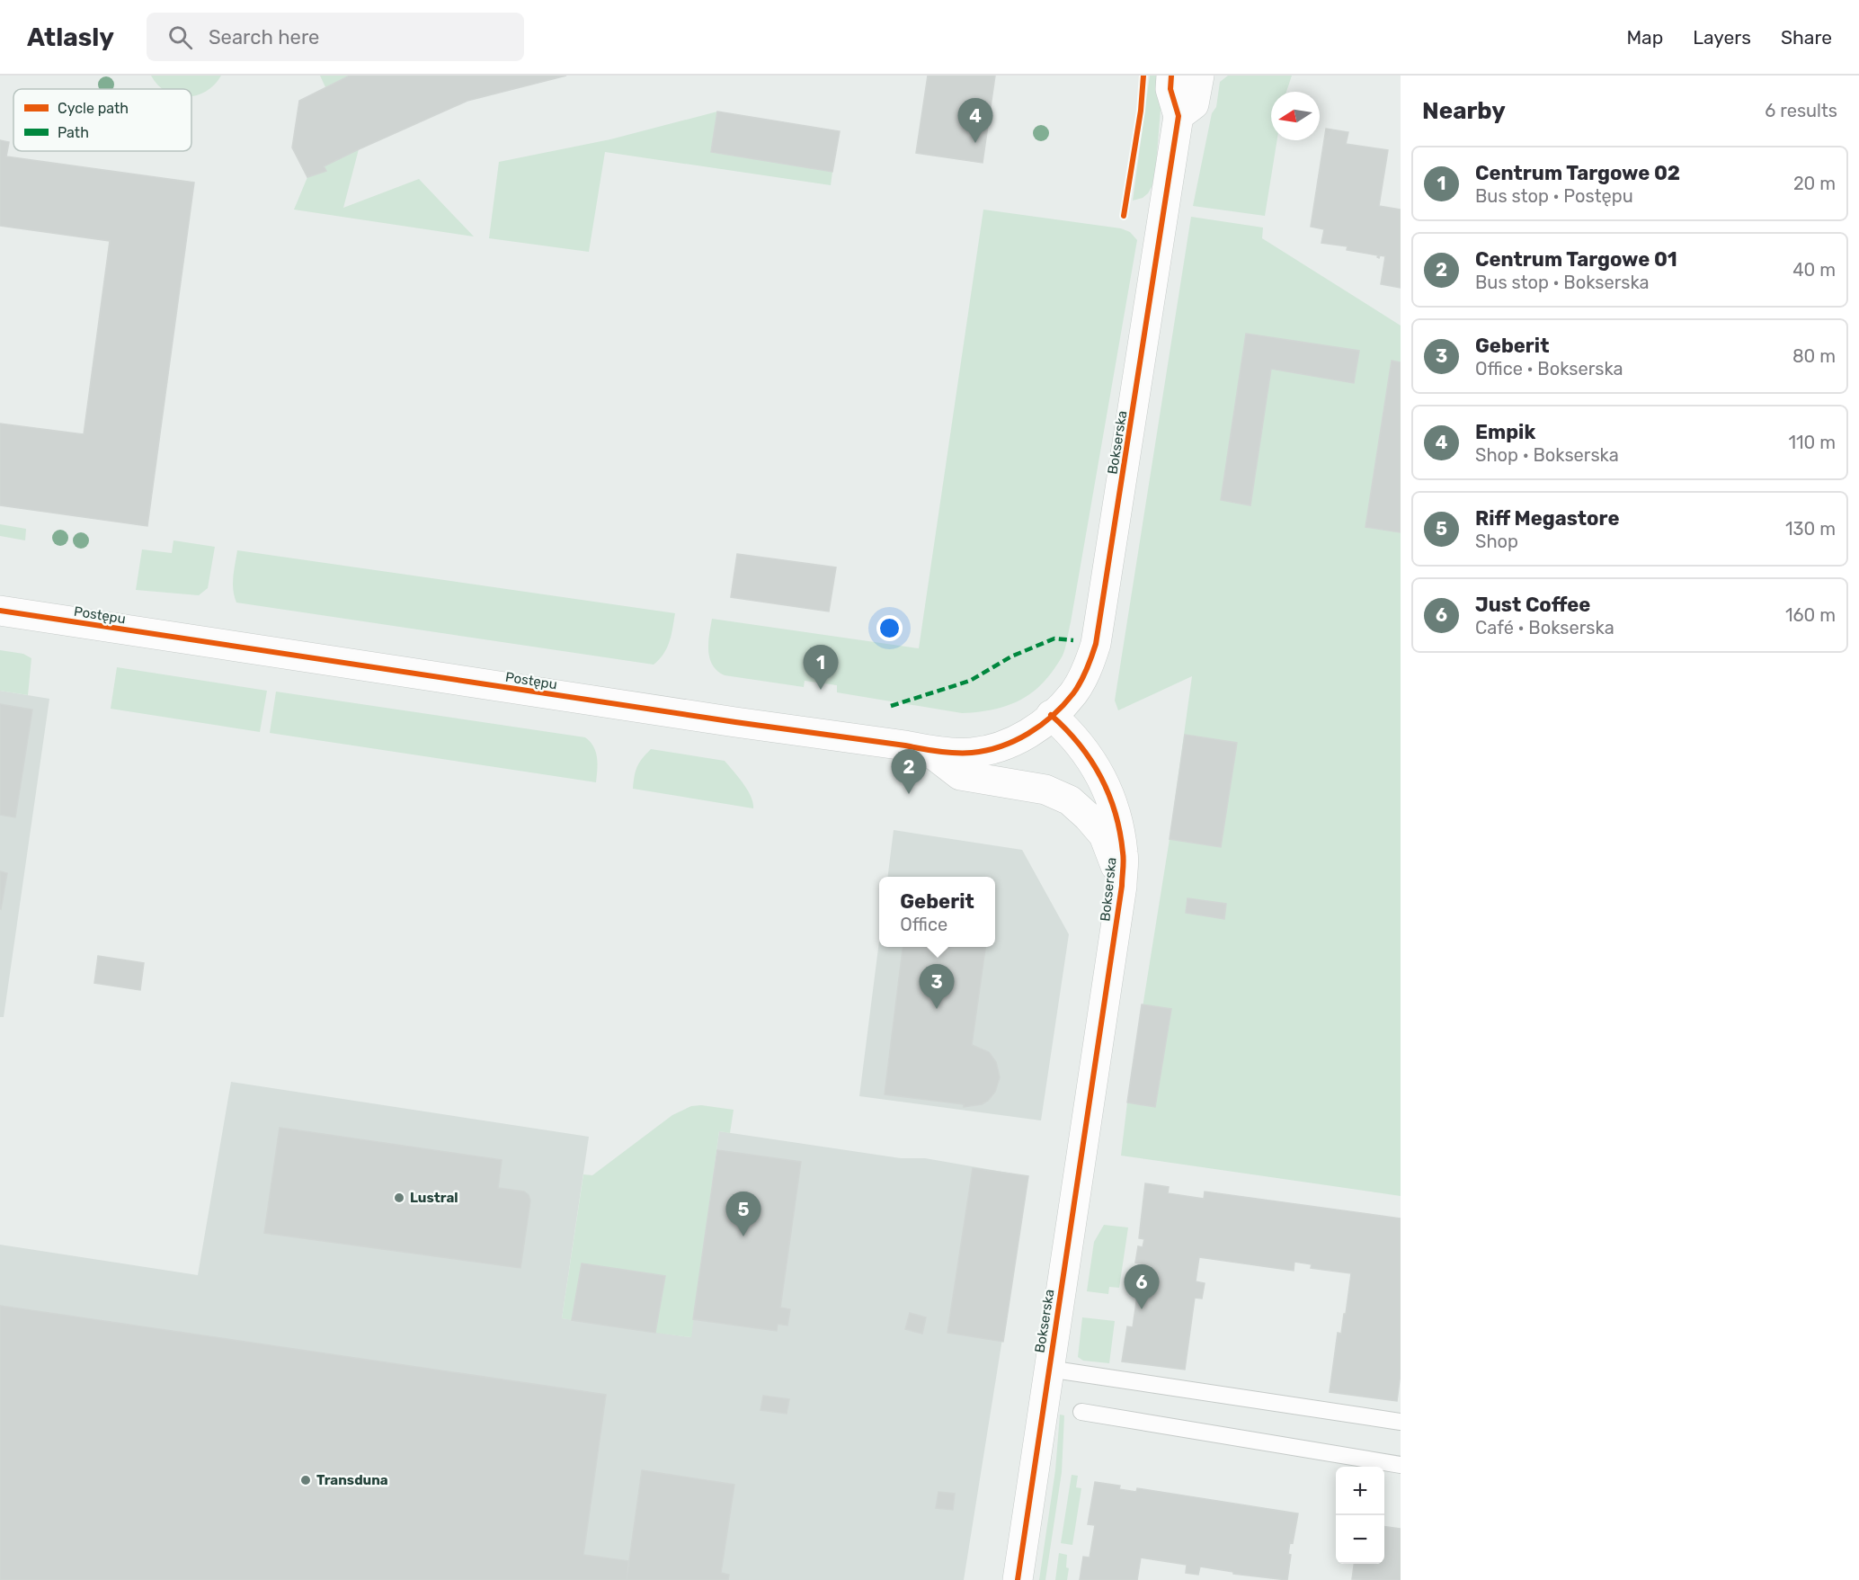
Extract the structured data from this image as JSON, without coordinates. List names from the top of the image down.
{
  "streets": {
    "street": ["Bokserska", "Postępu"]
  },
  "crossings": [
    ["Bokserska", "Postępu"]
  ],
  "places": ["Lustral", "Transduna"],
  "legend": ["Cycle path", "Path"],
  "north": "left",
  "page": {
    "header": "Atlasly",
    "search": "Search here",
    "nav": ["Map", "Layers", "Share"],
    "heading": ["Nearby", "6 results"],
    "pins": [
      "4",
      "1",
      "2",
      "3",
      "5",
      "6"
    ],
    "list": [
      {
        "mark": "1",
        "name": "Centrum Targowe 02",
        "note": "Bus stop · Postępu",
        "value": "20 m"
      },
      {
        "mark": "2",
        "name": "Centrum Targowe 01",
        "note": "Bus stop · Bokserska",
        "value": "40 m"
      },
      {
        "mark": "3",
        "name": "Geberit",
        "note": "Office · Bokserska",
        "value": "80 m"
      },
      {
        "mark": "4",
        "name": "Empik",
        "note": "Shop · Bokserska",
        "value": "110 m"
      },
      {
        "mark": "5",
        "name": "Riff Megastore",
        "note": "Shop",
        "value": "130 m"
      },
      {
        "mark": "6",
        "name": "Just Coffee",
        "note": "Café · Bokserska",
        "value": "160 m"
      }
    ],
    "popup": ["Geberit", "Office"],
    "map_buttons": ["+", "−"]
  }
}
